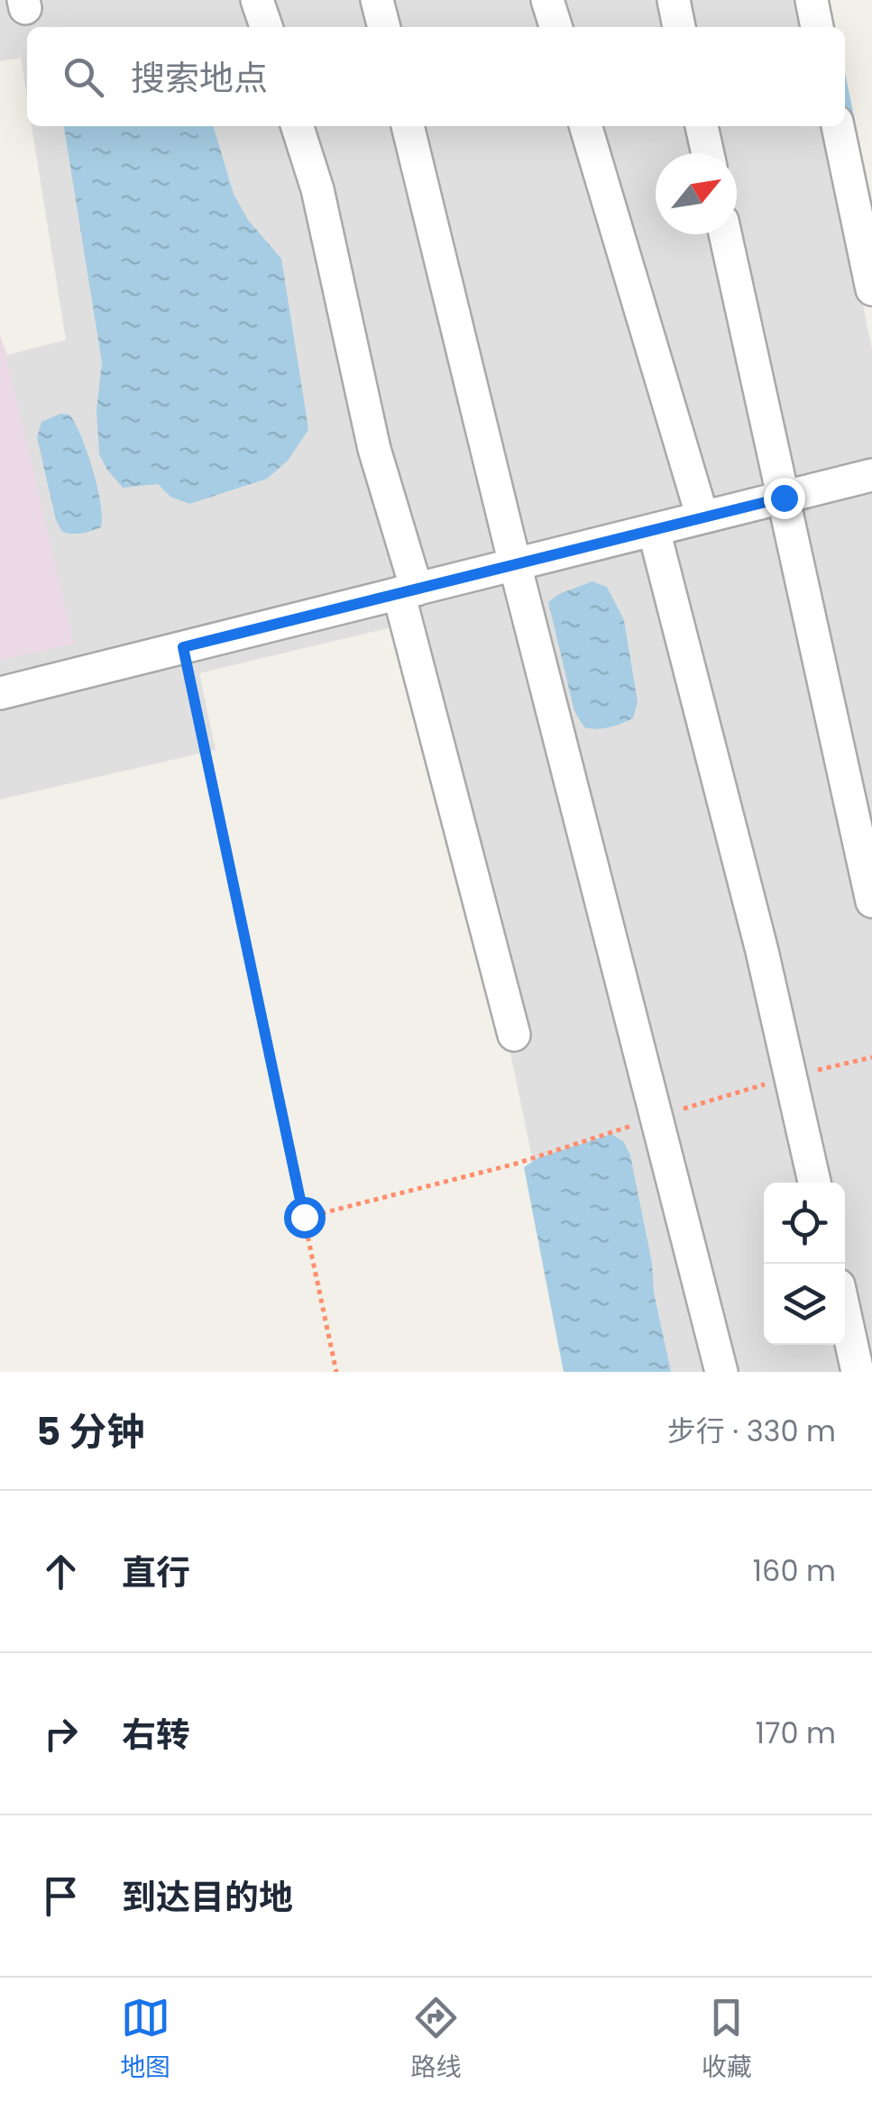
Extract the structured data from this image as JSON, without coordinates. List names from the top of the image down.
{
  "north": "top right",
  "page": {
    "search": "搜索地点",
    "heading": ["5 分钟", "步行 · 330 m"],
    "list": [
      ["直行", "160 m"],
      ["右转", "170 m"],
      "到达目的地"
    ],
    "nav": ["地图", "路线", "收藏"]
  }
}
